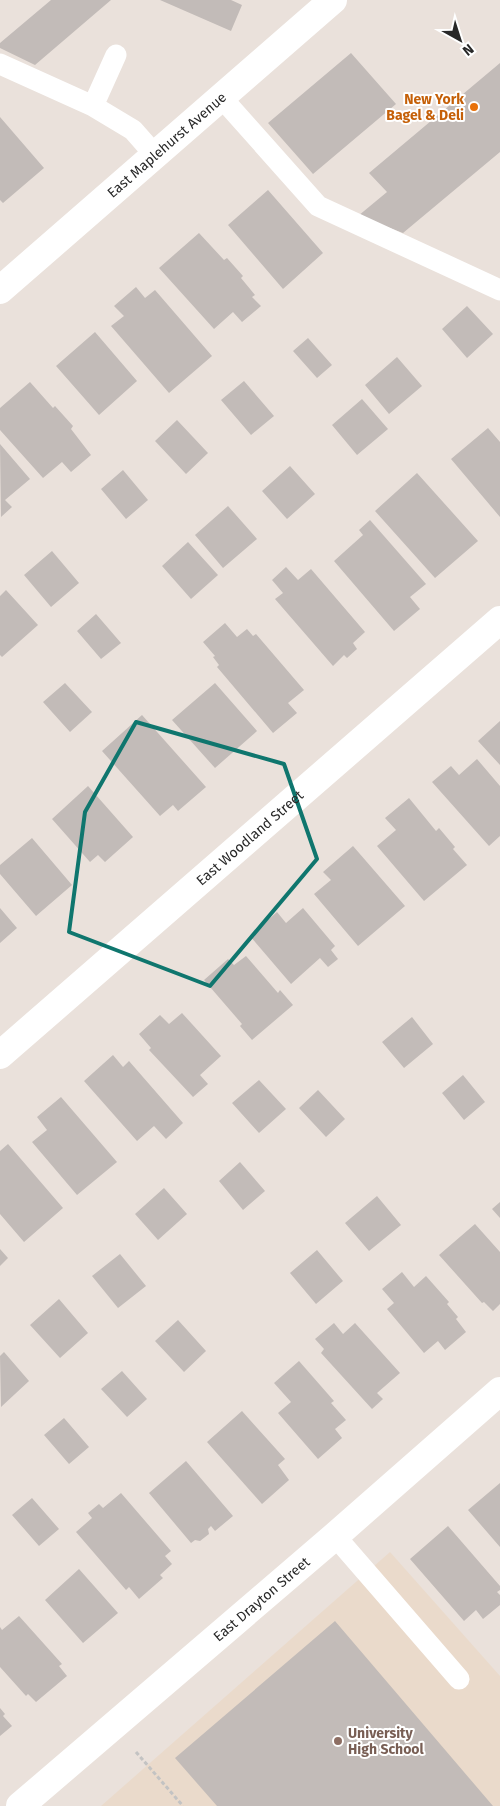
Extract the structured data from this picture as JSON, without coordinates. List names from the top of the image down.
{
  "streets": {
    "street": ["East Maplehurst Avenue", "East Woodland Street", "East Drayton Street"]
  },
  "places": ["New York Bagel & Deli", "University High School"],
  "north": "bottom right"
}
